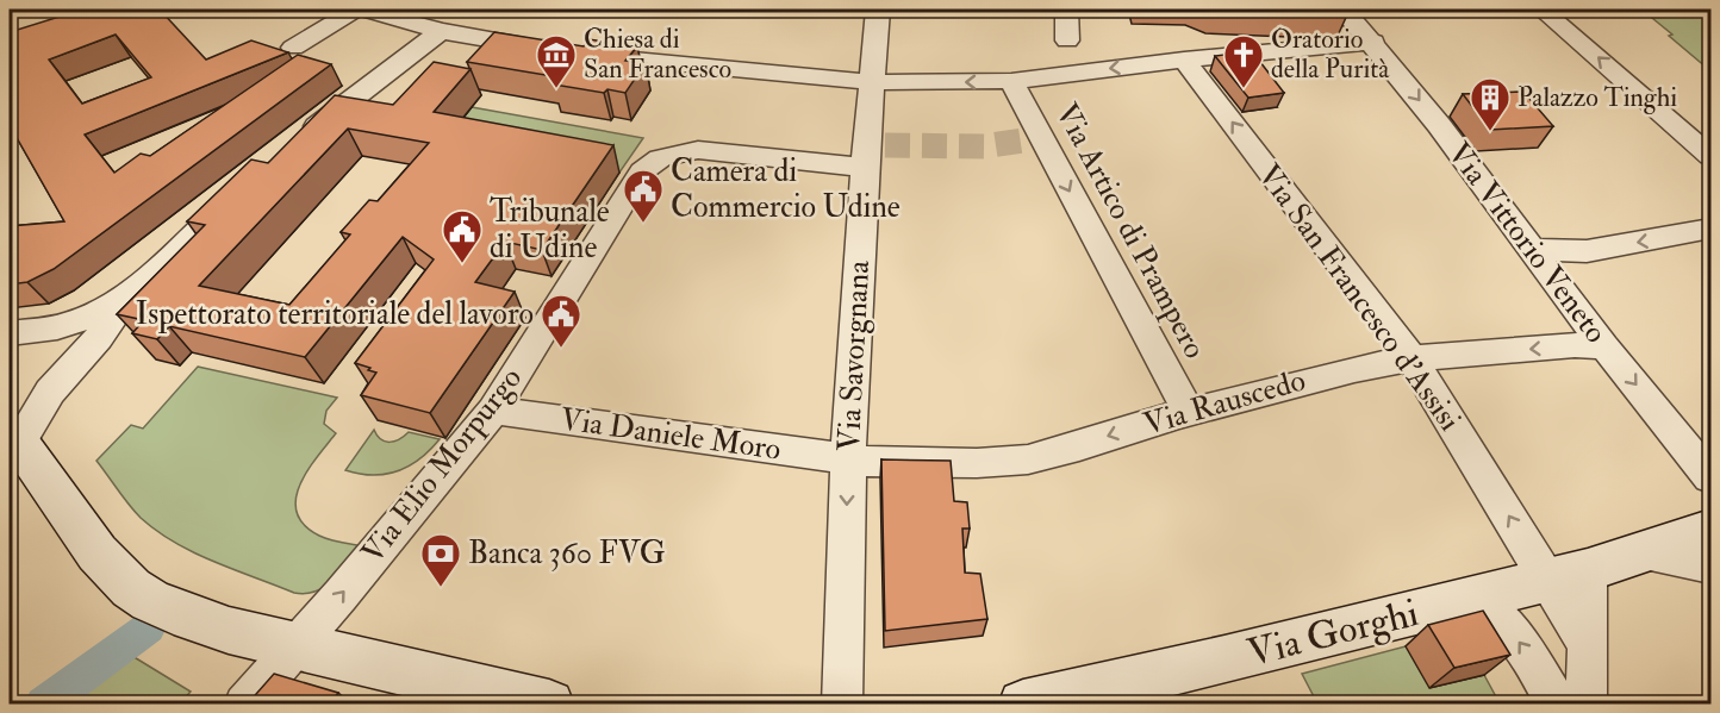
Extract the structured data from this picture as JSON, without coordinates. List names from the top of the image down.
{
  "streets": {
    "street": [
      "Via Artico di Prampero",
      "Via Vittorio Veneto",
      "Via San Francesco d'Assisi",
      "Via Savorgnana",
      "Via Rauscedo",
      "Via Daniele Moro",
      "Via Elio Morpurgo",
      "Via Gorghi"
    ]
  },
  "crossings": [
    ["Via Artico di Prampero", "Via Rauscedo"],
    ["Via Vittorio Veneto", "Via Rauscedo"],
    ["Via San Francesco d'Assisi", "Via Rauscedo"],
    ["Via San Francesco d'Assisi", "Via Gorghi"],
    ["Via Savorgnana", "Via Rauscedo"],
    ["Via Savorgnana", "Via Daniele Moro"],
    ["Via Savorgnana", "Via Elio Morpurgo"],
    ["Via Rauscedo", "Via Daniele Moro"],
    ["Via Daniele Moro", "Via Elio Morpurgo"]
  ],
  "one_way": [
    "Via Artico di Prampero",
    "Via San Francesco d'Assisi",
    "Via Savorgnana",
    "Via Rauscedo"
  ],
  "places": {
    "museum": ["Chiesa di San Francesco"],
    "church": ["Oratorio della Purità"],
    "building": ["Palazzo Tinghi"],
    "public building": ["Camera di Commercio Udine", "Tribunale di Udine", "Ispettorato territoriale del lavoro"],
    "bank": ["Banca 360 FVG"]
  }
}
